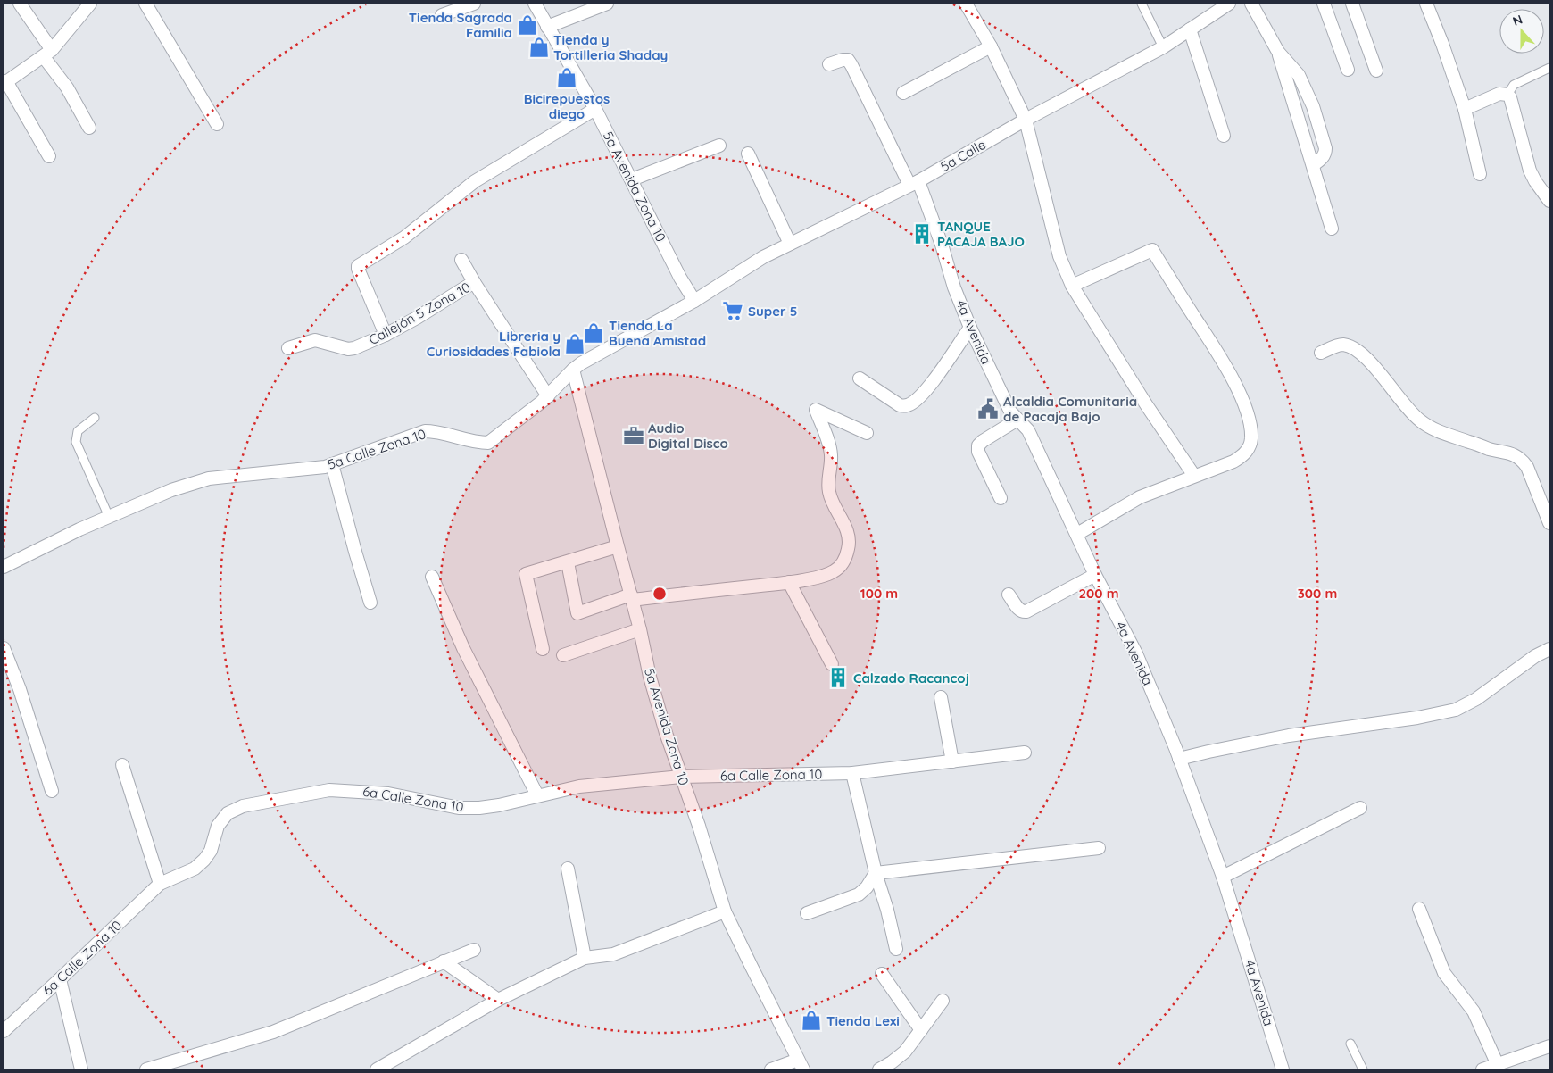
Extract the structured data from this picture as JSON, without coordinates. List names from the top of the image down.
{
  "streets": {
    "street": [
      "5a Calle",
      "5a Avenida Zona 10",
      "Callejón 5 Zona 10",
      "4a Avenida",
      "5a Calle Zona 10",
      "6a Calle Zona 10"
    ]
  },
  "crossings": [
    ["5a Calle", "5a Avenida Zona 10"],
    ["5a Calle", "4a Avenida"],
    ["5a Calle", "5a Calle Zona 10"],
    ["5a Avenida Zona 10", "5a Calle Zona 10"],
    ["5a Avenida Zona 10", "6a Calle Zona 10"],
    ["Callejón 5 Zona 10", "5a Calle Zona 10"]
  ],
  "places": {
    "shop": [
      "Tienda Sagrada Familia",
      "Tienda y Tortilleria Shaday",
      "Bicirepuestos diego",
      "Tienda La Buena Amistad",
      "Libreria y Curiosidades Fabiola",
      "Tienda Lexi"
    ],
    "building": ["TANQUE PACAJA BAJO", "Calzado Racancoj"],
    "supermarket": ["Super 5"],
    "public building": ["Alcaldia Comunitaria de Pacaja Bajo"],
    "office": ["Audio Digital Disco"]
  },
  "north": "top",
  "rings": ["100 m", "200 m", "300 m"]
}
